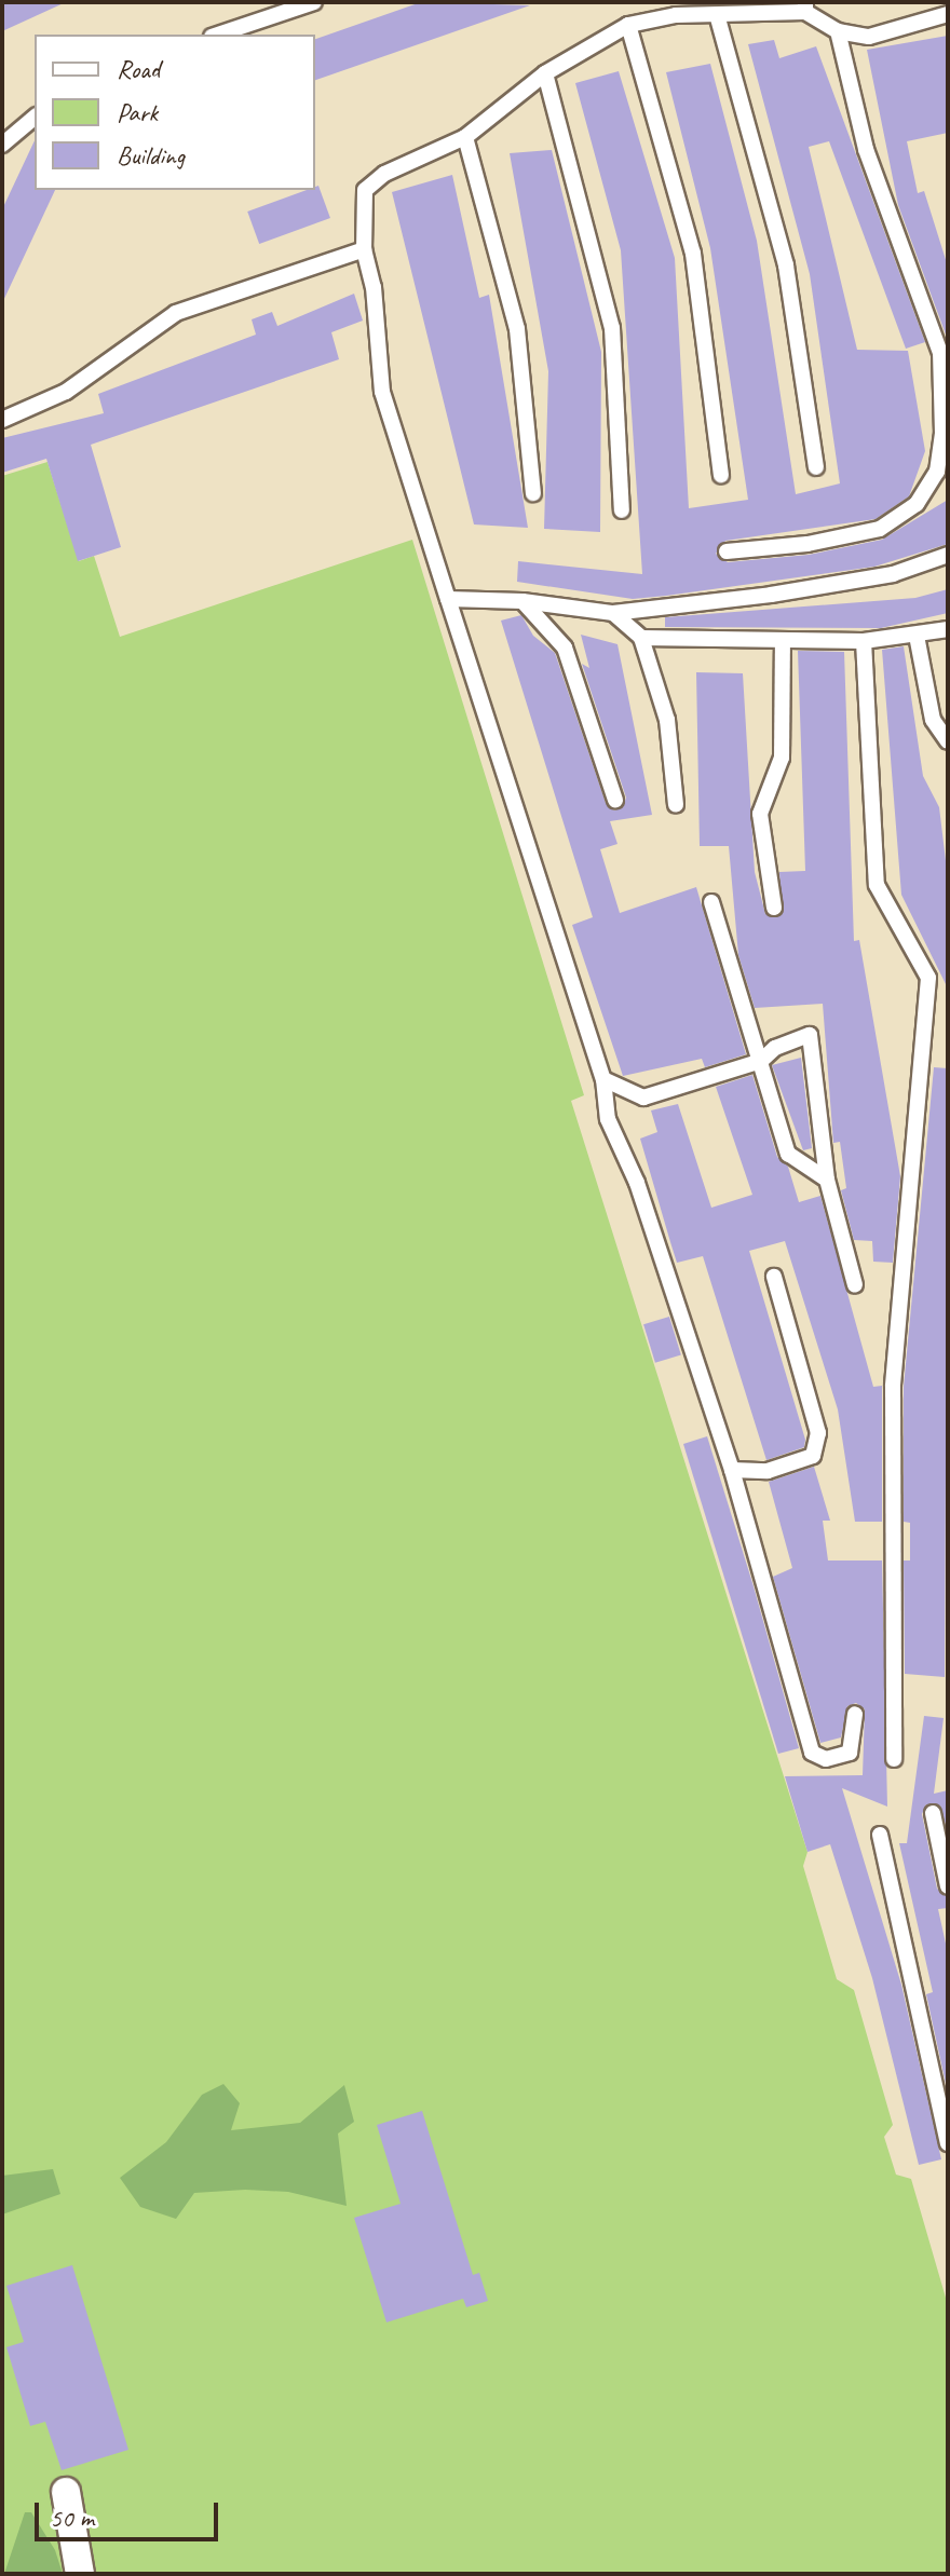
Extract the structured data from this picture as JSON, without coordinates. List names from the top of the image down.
{
  "legend": ["Road", "Park", "Building"],
  "scale_bar": "50 m"
}
